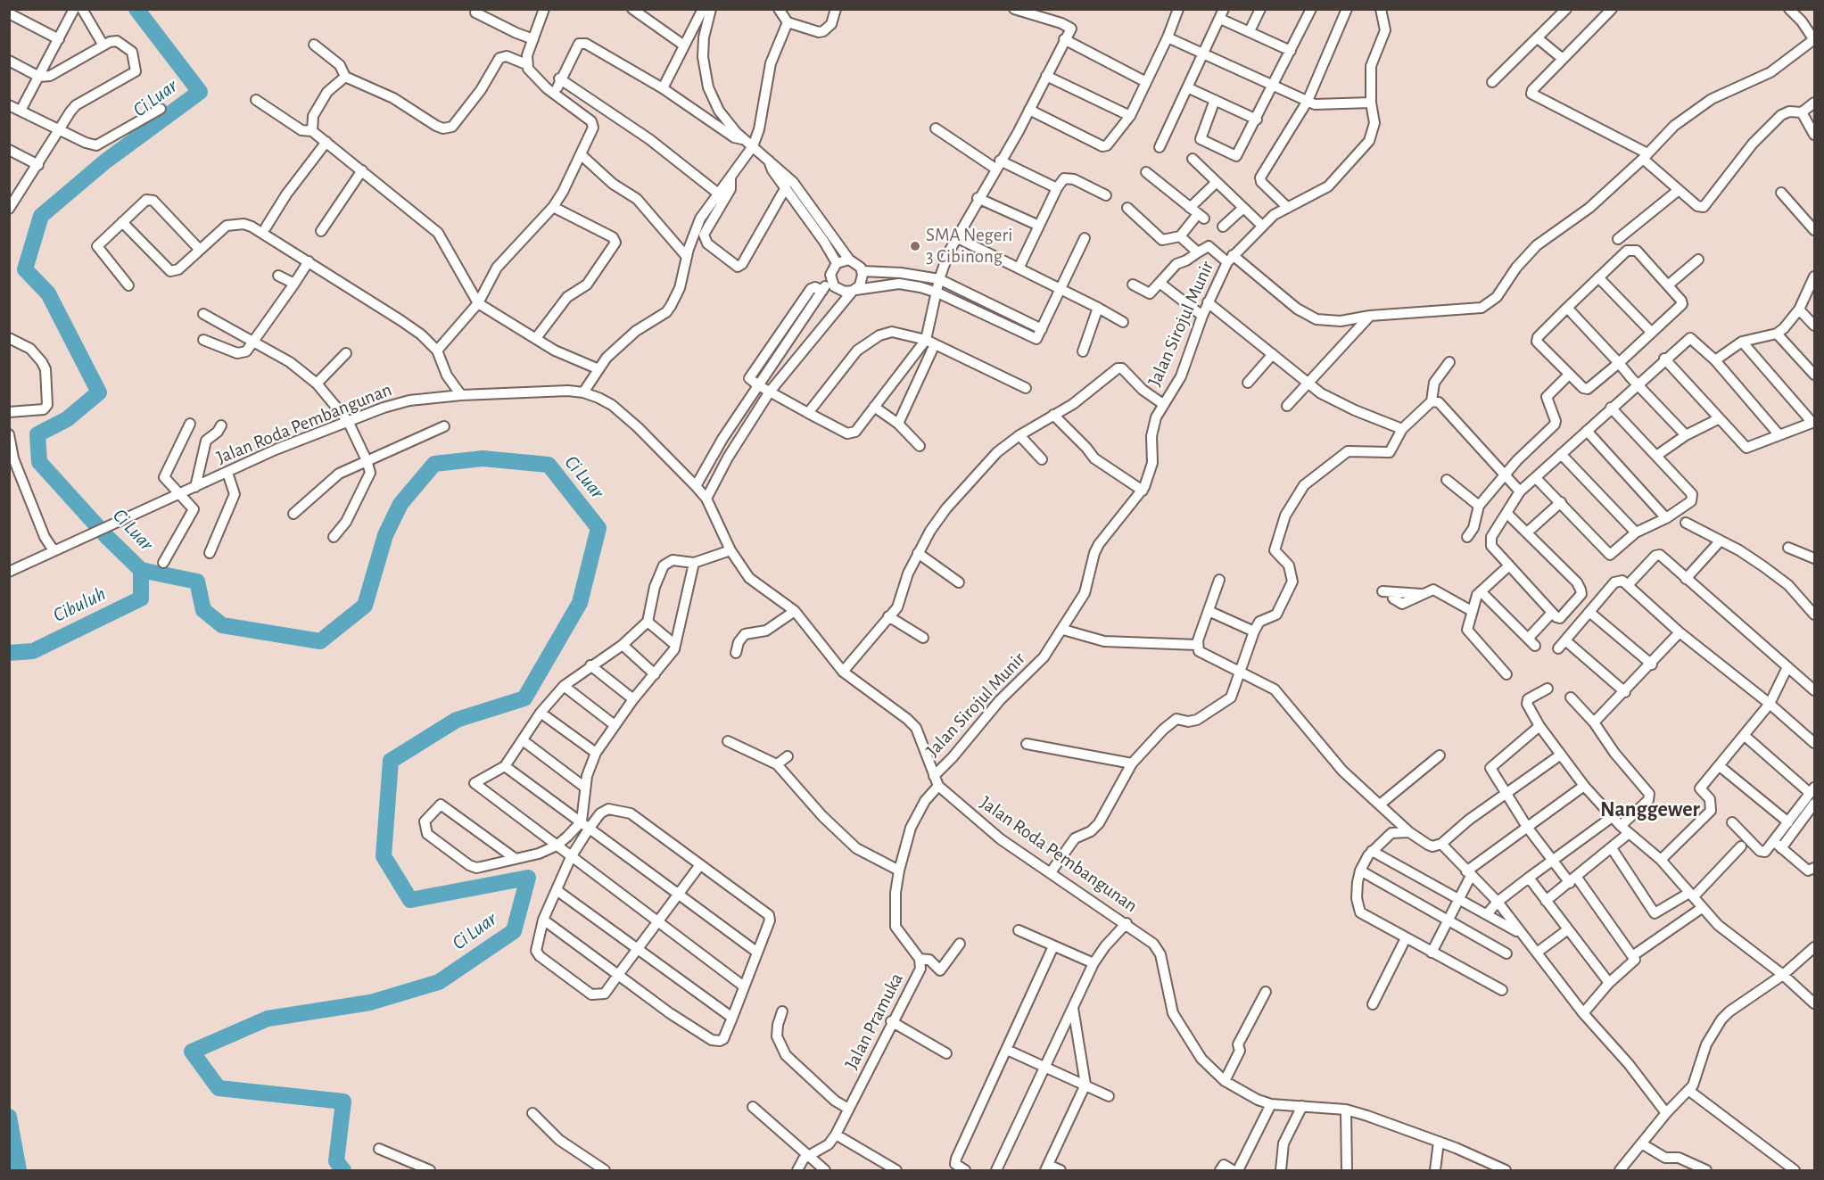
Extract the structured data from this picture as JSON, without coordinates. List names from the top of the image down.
{
  "streets": {
    "street": ["Jalan Sirojul Munir", "Jalan Roda Pembangunan", "Jalan Pramuka"]
  },
  "crossings": [
    ["Jalan Sirojul Munir", "Jalan Roda Pembangunan"],
    ["Jalan Roda Pembangunan", "Jalan Pramuka"]
  ],
  "districts": ["Nanggewer"],
  "water": ["Ci Luar", "Cibuluh"],
  "places": ["SMA Negeri 3 Cibinong"]
}
